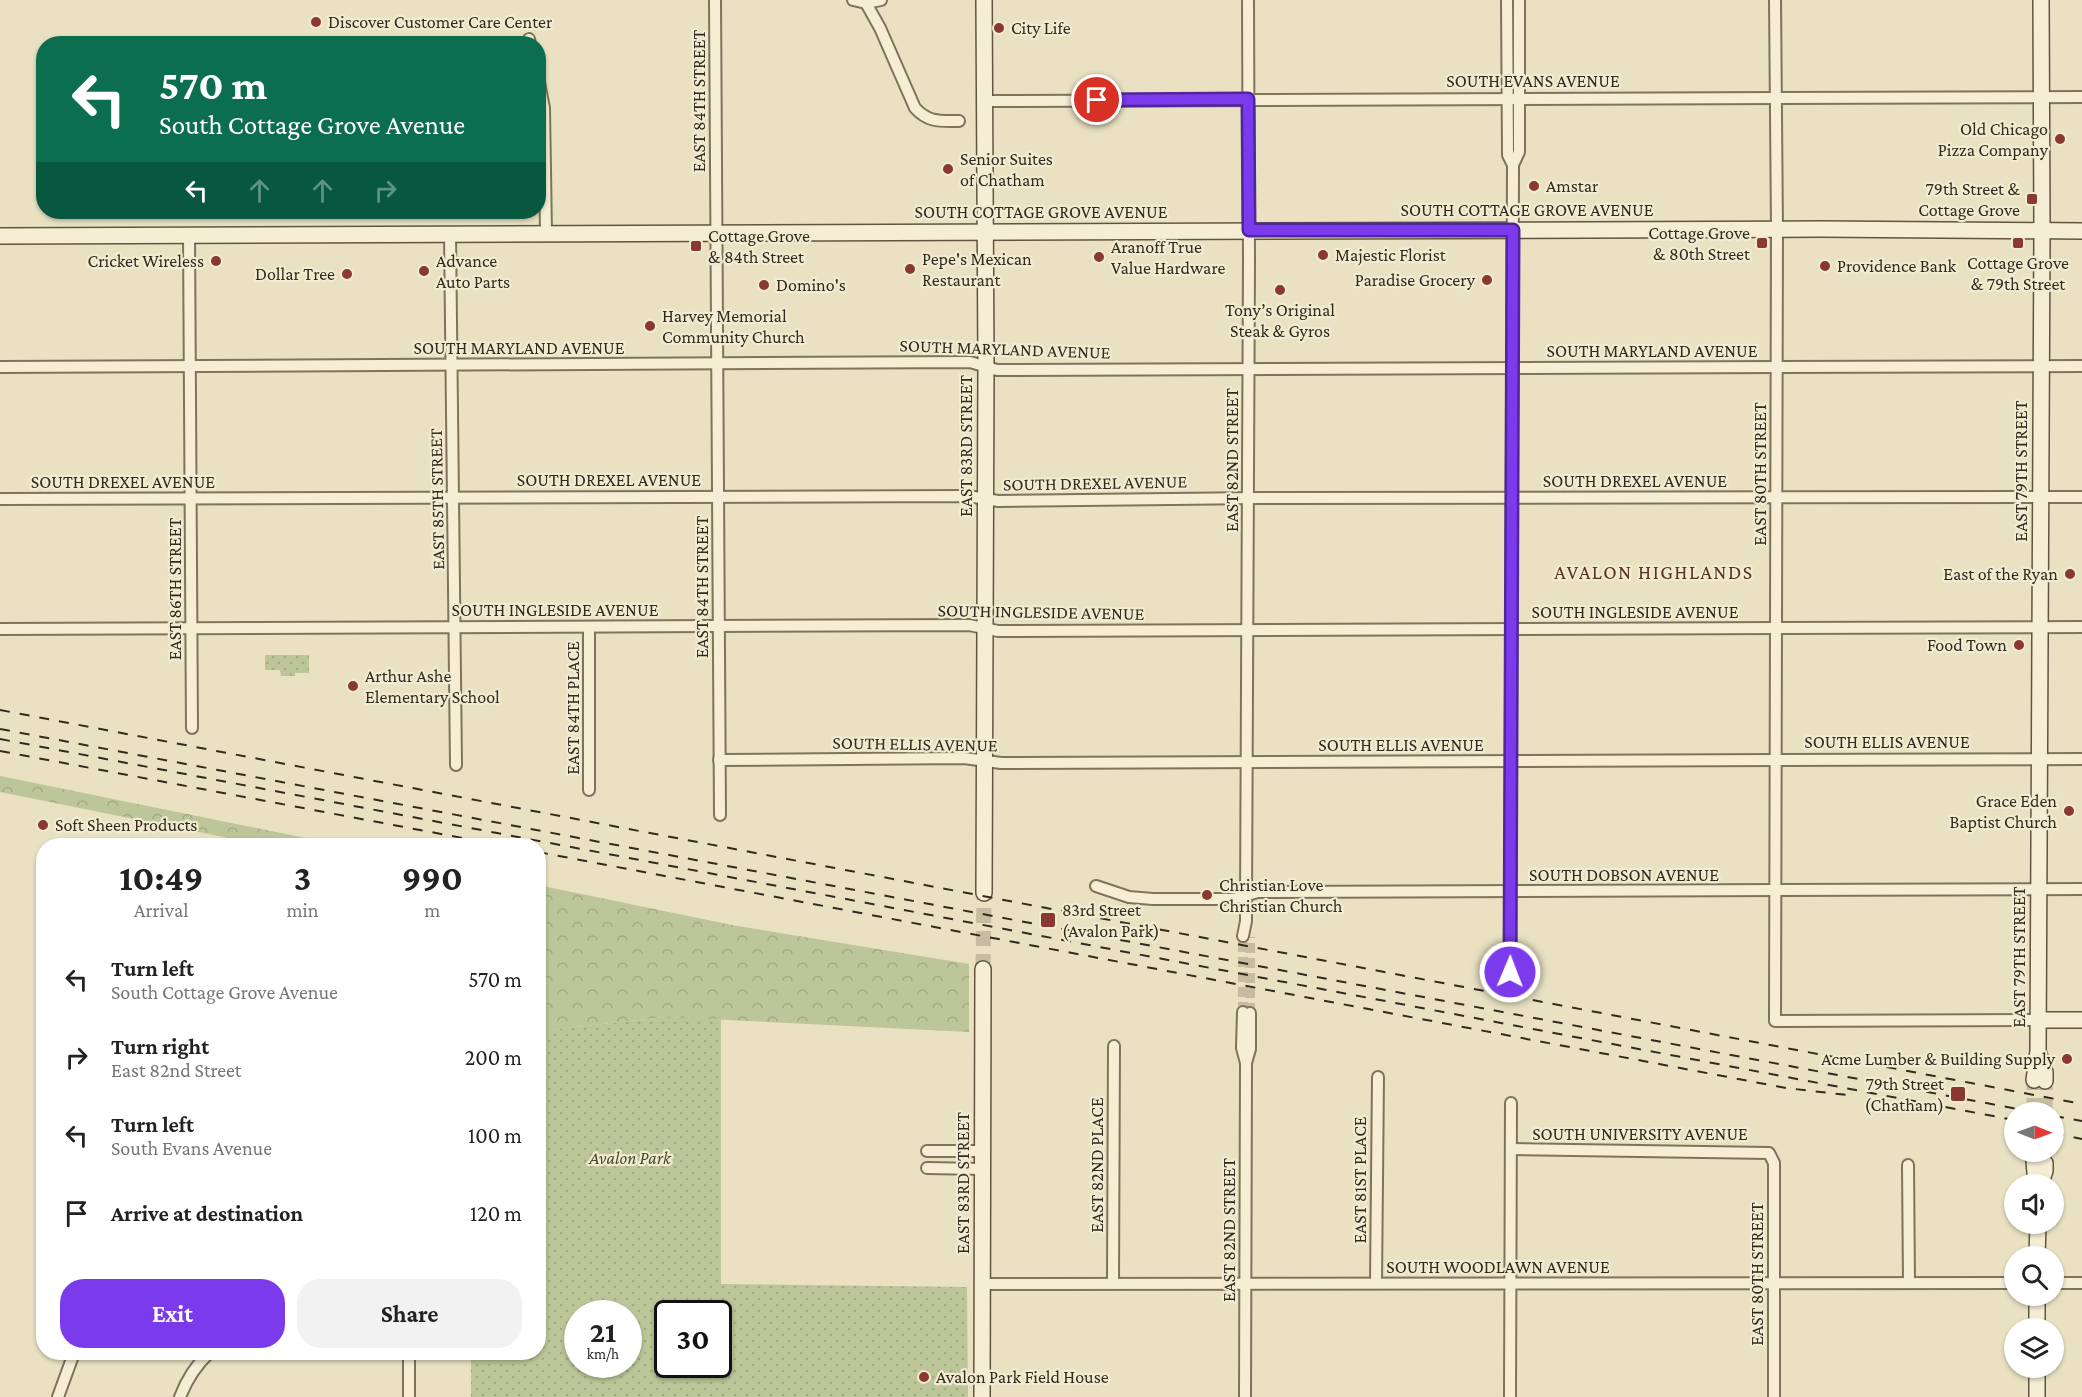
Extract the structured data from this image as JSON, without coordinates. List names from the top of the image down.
{
  "streets": {
    "main road": ["SOUTH COTTAGE GROVE AVENUE", "EAST 83RD STREET", "EAST 79TH STREET"],
    "street": [
      "SOUTH EVANS AVENUE",
      "EAST 84TH STREET",
      "SOUTH MARYLAND AVENUE",
      "EAST 82ND STREET",
      "EAST 80TH STREET",
      "SOUTH DREXEL AVENUE",
      "EAST 85TH STREET",
      "EAST 86TH STREET",
      "SOUTH INGLESIDE AVENUE",
      "EAST 84TH PLACE",
      "SOUTH ELLIS AVENUE",
      "SOUTH DOBSON AVENUE",
      "SOUTH UNIVERSITY AVENUE",
      "EAST 82ND PLACE",
      "EAST 81ST PLACE",
      "SOUTH WOODLAWN AVENUE"
    ]
  },
  "crossings": [
    ["SOUTH EVANS AVENUE", "EAST 83RD STREET"],
    ["SOUTH EVANS AVENUE", "EAST 82ND STREET"],
    ["SOUTH EVANS AVENUE", "EAST 79TH STREET"],
    ["SOUTH EVANS AVENUE", "EAST 80TH STREET"],
    ["EAST 84TH STREET", "SOUTH COTTAGE GROVE AVENUE"],
    ["EAST 84TH STREET", "SOUTH MARYLAND AVENUE"],
    ["EAST 84TH STREET", "SOUTH DREXEL AVENUE"],
    ["EAST 84TH STREET", "SOUTH INGLESIDE AVENUE"],
    ["EAST 84TH STREET", "SOUTH ELLIS AVENUE"],
    ["SOUTH COTTAGE GROVE AVENUE", "EAST 83RD STREET"],
    ["SOUTH COTTAGE GROVE AVENUE", "EAST 82ND STREET"],
    ["SOUTH COTTAGE GROVE AVENUE", "EAST 79TH STREET"],
    ["SOUTH COTTAGE GROVE AVENUE", "EAST 80TH STREET"],
    ["SOUTH COTTAGE GROVE AVENUE", "EAST 85TH STREET"],
    ["SOUTH COTTAGE GROVE AVENUE", "EAST 86TH STREET"],
    ["SOUTH MARYLAND AVENUE", "EAST 83RD STREET"],
    ["SOUTH MARYLAND AVENUE", "EAST 82ND STREET"],
    ["SOUTH MARYLAND AVENUE", "EAST 79TH STREET"],
    ["SOUTH MARYLAND AVENUE", "EAST 80TH STREET"],
    ["SOUTH MARYLAND AVENUE", "EAST 85TH STREET"],
    ["SOUTH MARYLAND AVENUE", "EAST 86TH STREET"],
    ["EAST 83RD STREET", "SOUTH DREXEL AVENUE"],
    ["EAST 83RD STREET", "SOUTH INGLESIDE AVENUE"],
    ["EAST 83RD STREET", "SOUTH ELLIS AVENUE"],
    ["EAST 83RD STREET", "SOUTH WOODLAWN AVENUE"],
    ["EAST 82ND STREET", "SOUTH DREXEL AVENUE"],
    ["EAST 82ND STREET", "SOUTH INGLESIDE AVENUE"],
    ["EAST 82ND STREET", "SOUTH ELLIS AVENUE"],
    ["EAST 82ND STREET", "SOUTH DOBSON AVENUE"],
    ["EAST 82ND STREET", "SOUTH WOODLAWN AVENUE"],
    ["EAST 79TH STREET", "EAST 80TH STREET"],
    ["EAST 79TH STREET", "SOUTH DREXEL AVENUE"],
    ["EAST 79TH STREET", "SOUTH INGLESIDE AVENUE"],
    ["EAST 79TH STREET", "SOUTH ELLIS AVENUE"],
    ["EAST 79TH STREET", "SOUTH DOBSON AVENUE"],
    ["EAST 80TH STREET", "SOUTH DREXEL AVENUE"],
    ["EAST 80TH STREET", "SOUTH INGLESIDE AVENUE"],
    ["EAST 80TH STREET", "SOUTH ELLIS AVENUE"],
    ["EAST 80TH STREET", "SOUTH DOBSON AVENUE"],
    ["EAST 80TH STREET", "SOUTH UNIVERSITY AVENUE"],
    ["EAST 80TH STREET", "SOUTH WOODLAWN AVENUE"],
    ["SOUTH DREXEL AVENUE", "EAST 85TH STREET"],
    ["SOUTH DREXEL AVENUE", "EAST 86TH STREET"],
    ["EAST 85TH STREET", "SOUTH INGLESIDE AVENUE"],
    ["EAST 86TH STREET", "SOUTH INGLESIDE AVENUE"],
    ["SOUTH INGLESIDE AVENUE", "EAST 84TH PLACE"],
    ["EAST 82ND PLACE", "SOUTH WOODLAWN AVENUE"],
    ["EAST 81ST PLACE", "SOUTH WOODLAWN AVENUE"]
  ],
  "districts": ["AVALON HIGHLANDS"],
  "parks": ["Avalon Park"],
  "places": {
    "other": [
      "Discover Customer Care Center",
      "City Life",
      "Old Chicago Pizza Company",
      "Senior Suites of Chatham",
      "Amstar",
      "Majestic Florist",
      "Aranoff True Value Hardware",
      "Cricket Wireless",
      "Providence Bank",
      "Pepe's Mexican Restaurant",
      "Advance Auto Parts",
      "Dollar Tree",
      "Paradise Grocery",
      "Domino's",
      "Tony’s Original Steak & Gyros",
      "Harvey Memorial Community Church",
      "East of the Ryan",
      "Food Town",
      "Arthur Ashe Elementary School",
      "Grace Eden Baptist Church",
      "Soft Sheen Products",
      "Christian Love Christian Church",
      "Acme Lumber & Building Supply",
      "Avalon Park Field House"
    ],
    "transit": [
      "79th Street & Cottage Grove",
      "Cottage Grove & 80th Street",
      "Cottage Grove & 79th Street",
      "Cottage Grove & 84th Street",
      "83rd Street (Avalon Park)",
      "79th Street (Chatham)"
    ]
  },
  "north": "right",
  "page": {
    "turn": ["570 m", "South Cottage Grove Avenue"],
    "eta": [
      "10:49",
      "Arrival",
      "3",
      "min",
      "990",
      "m"
    ],
    "list": [
      {
        "name": "Turn left",
        "note": "South Cottage Grove Avenue",
        "value": "570 m"
      },
      {
        "name": "Turn right",
        "note": "East 82nd Street",
        "value": "200 m"
      },
      {
        "name": "Turn left",
        "note": "South Evans Avenue",
        "value": "100 m"
      },
      {
        "name": "Arrive at destination",
        "value": "120 m"
      }
    ],
    "buttons": ["Exit", "Share"],
    "speed": "21 km/h",
    "limit": "30"
  }
}
